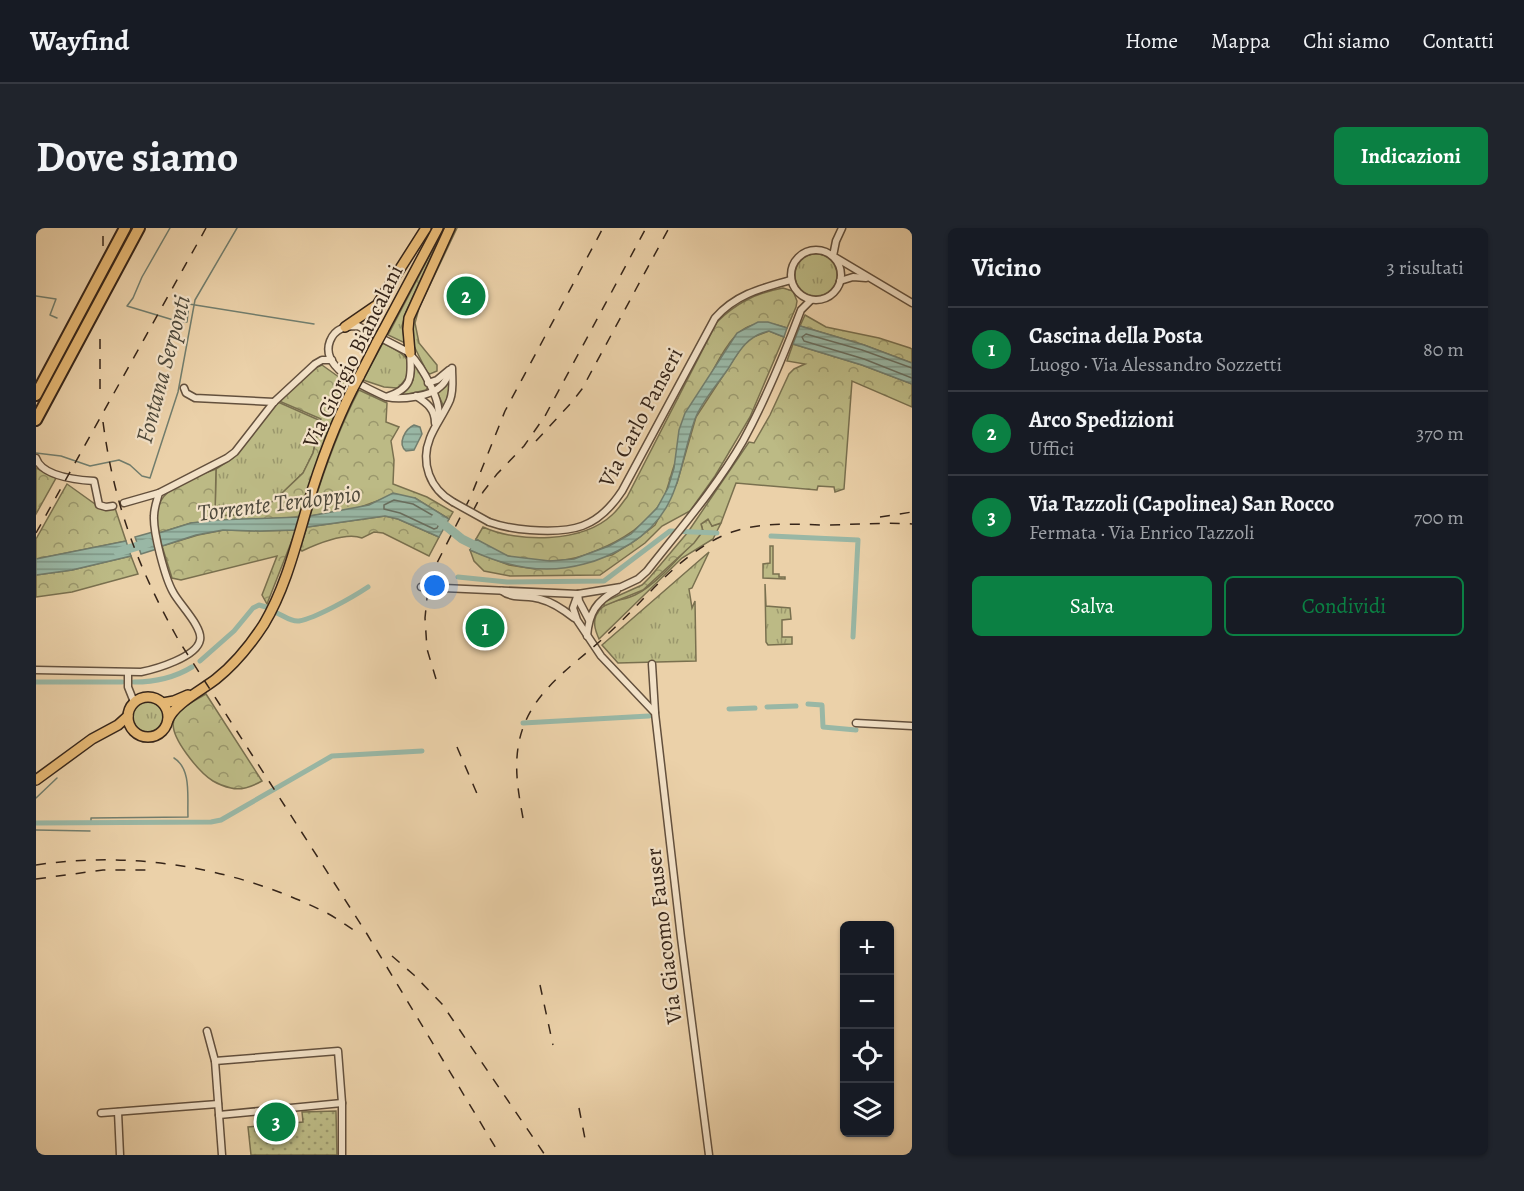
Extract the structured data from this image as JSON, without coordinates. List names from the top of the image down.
{
  "streets": {
    "main road": ["Via Giorgio Biancalani"],
    "street": ["Via Carlo Panseri", "Via Giacomo Fauser"]
  },
  "water": ["Fontana Serponti", "Torrente Terdoppio"],
  "page": {
    "header": "Wayfind",
    "nav": [
      "Home",
      "Mappa",
      "Chi siamo",
      "Contatti"
    ],
    "buttons": [
      "Indicazioni",
      ["Salva", "Condividi"]
    ],
    "title": "Dove siamo",
    "heading": ["Vicino", "3 risultati"],
    "pins": ["2", "1", "3"],
    "list": [
      {
        "mark": "1",
        "name": "Cascina della Posta",
        "note": "Luogo · Via Alessandro Sozzetti",
        "value": "80 m"
      },
      {
        "mark": "2",
        "name": "Arco Spedizioni",
        "note": "Uffici",
        "value": "370 m"
      },
      {
        "mark": "3",
        "name": "Via Tazzoli (Capolinea) San Rocco",
        "note": "Fermata · Via Enrico Tazzoli",
        "value": "700 m"
      }
    ],
    "map_buttons": ["+", "−"]
  }
}
